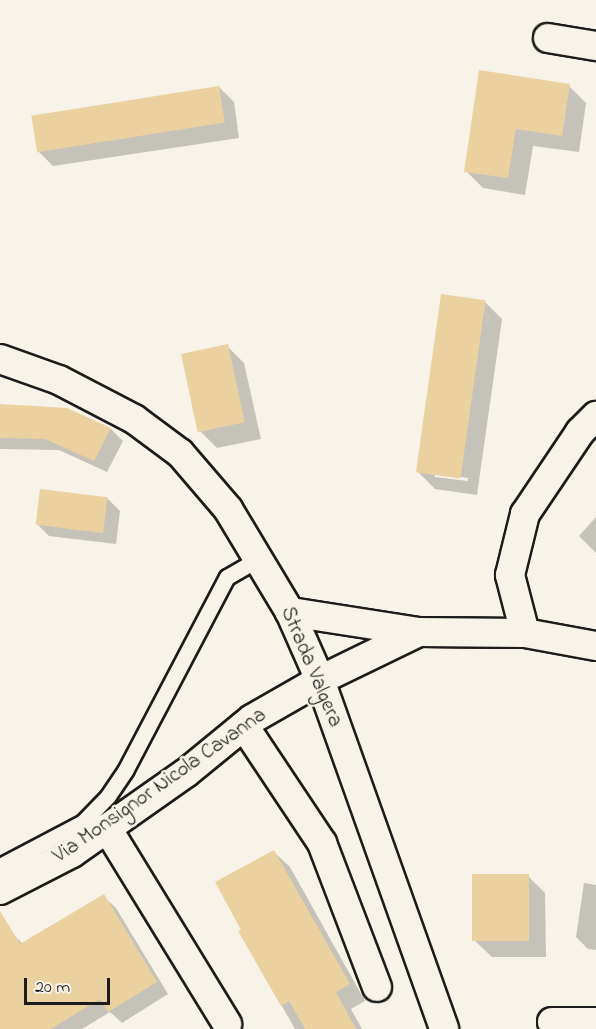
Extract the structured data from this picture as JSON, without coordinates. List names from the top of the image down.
{
  "streets": {
    "street": ["Strada Valgera", "Via Monsignor Nicola Cavanna"]
  },
  "crossings": [
    ["Strada Valgera", "Via Monsignor Nicola Cavanna"]
  ],
  "scale_bar": "20 m"
}
